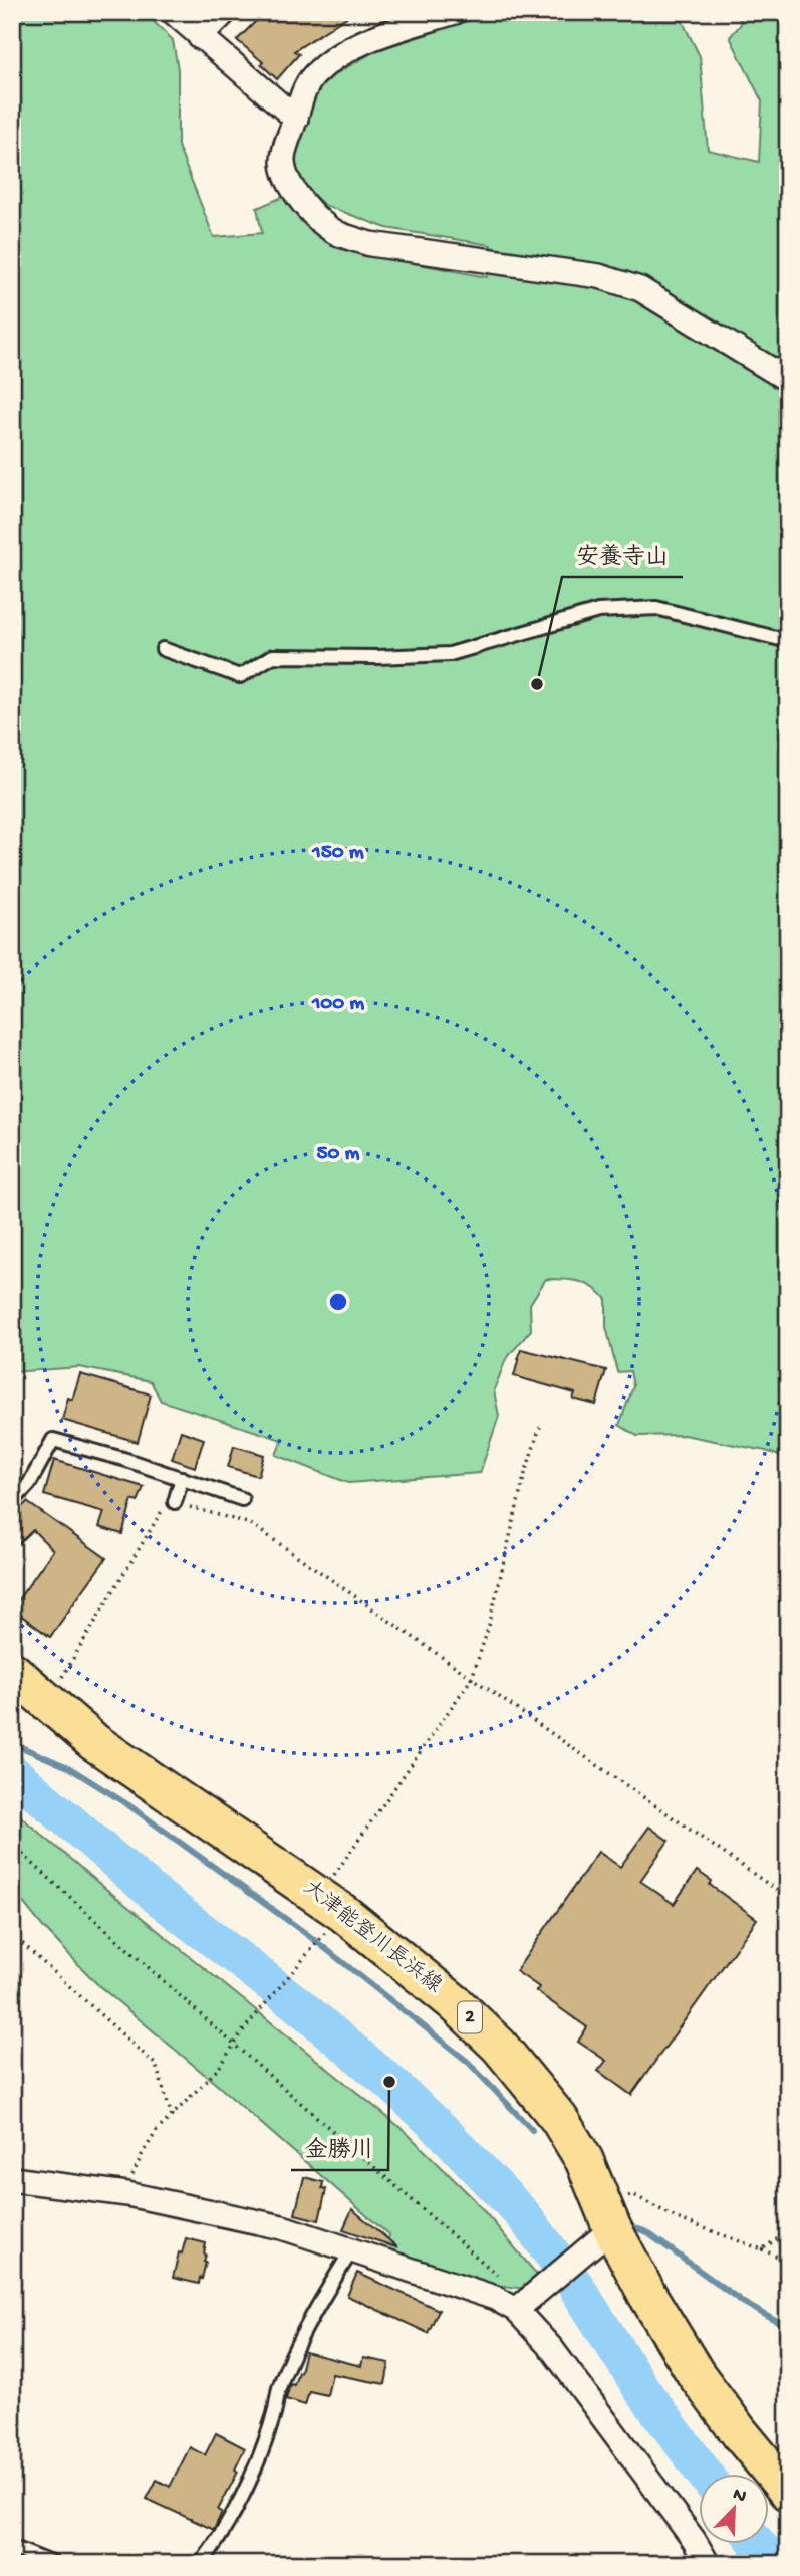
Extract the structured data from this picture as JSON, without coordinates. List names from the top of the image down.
{
  "streets": {
    "main road": ["大津能登川長浜線", "2"]
  },
  "places": ["安養寺山", "金勝川"],
  "north": "top right",
  "rings": ["150 m", "100 m", "50 m"]
}
